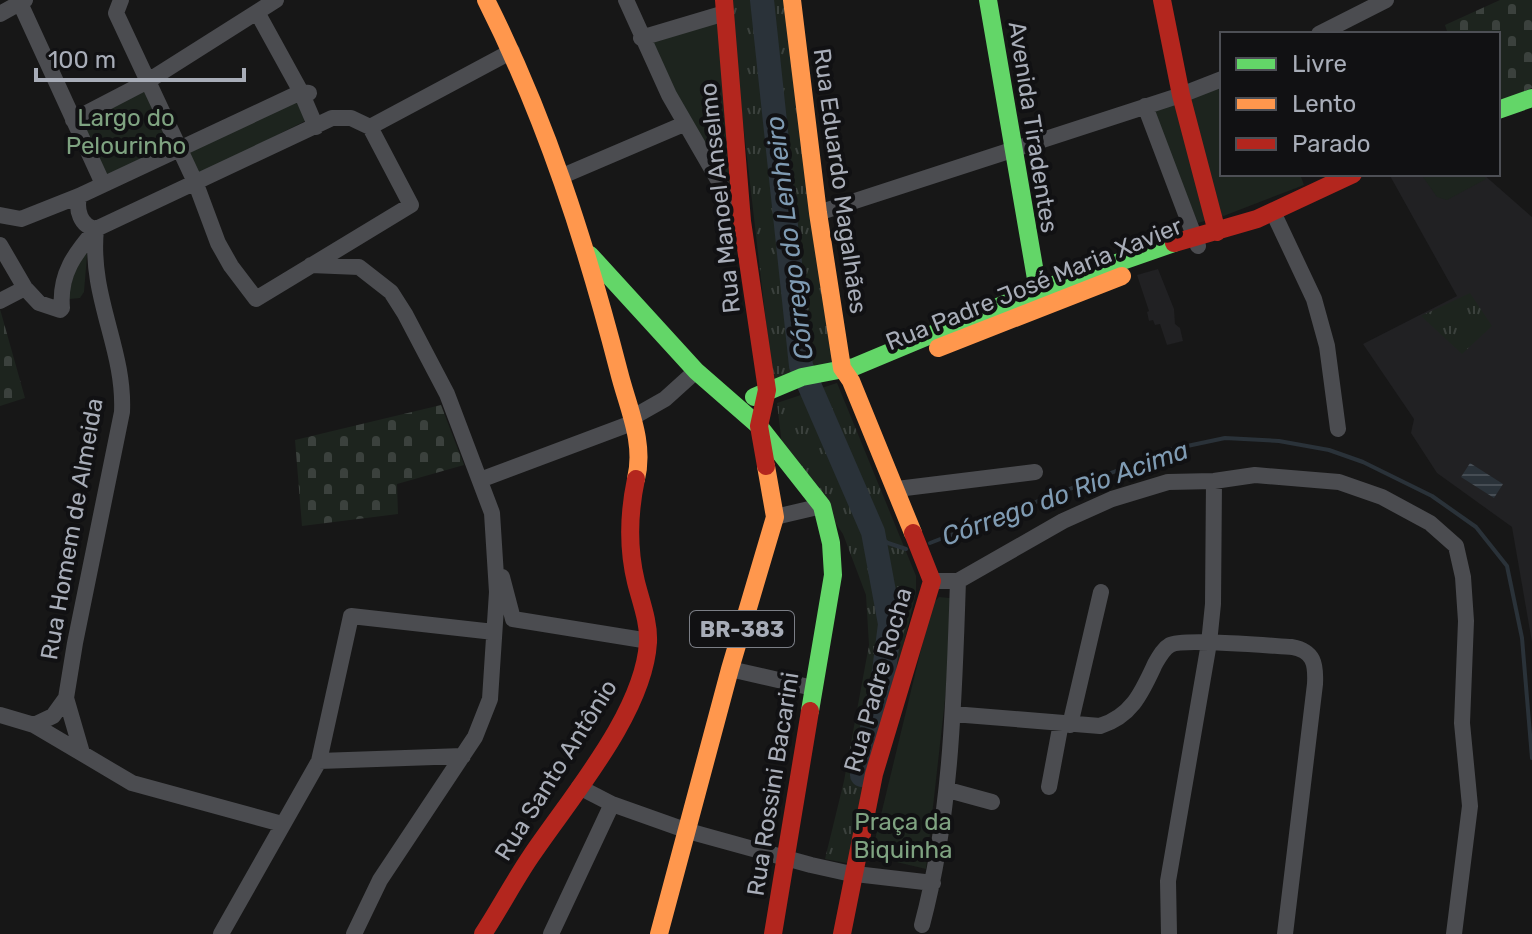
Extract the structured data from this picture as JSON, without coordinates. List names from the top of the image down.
{
  "streets": {
    "main road": [
      "Avenida Tiradentes",
      "Rua Eduardo Magalhães",
      "Rua Manoel Anselmo",
      "Rua Padre José Maria Xavier",
      "BR-383",
      "Rua Padre Rocha",
      "Rua Santo Antônio",
      "Rua Rossini Bacarini"
    ],
    "street": ["Rua Homem de Almeida"]
  },
  "crossings": [
    ["Avenida Tiradentes", "Rua Padre José Maria Xavier"],
    ["Rua Eduardo Magalhães", "Rua Padre José Maria Xavier"],
    ["Rua Eduardo Magalhães", "Rua Padre Rocha"],
    ["Rua Manoel Anselmo", "Rua Padre José Maria Xavier"],
    ["Rua Manoel Anselmo", "BR-383"],
    ["Rua Padre José Maria Xavier", "BR-383"],
    ["Rua Padre José Maria Xavier", "Rua Rossini Bacarini"],
    ["BR-383", "Rua Rossini Bacarini"],
    ["Rua Santo Antônio", "Rua Rossini Bacarini"]
  ],
  "water": ["Córrego do Lenheiro", "Córrego do Rio Acima"],
  "parks": ["Largo do Pelourinho", "Praça da Biquinha"],
  "legend": ["Livre", "Lento", "Parado"],
  "scale_bar": "100 m"
}
